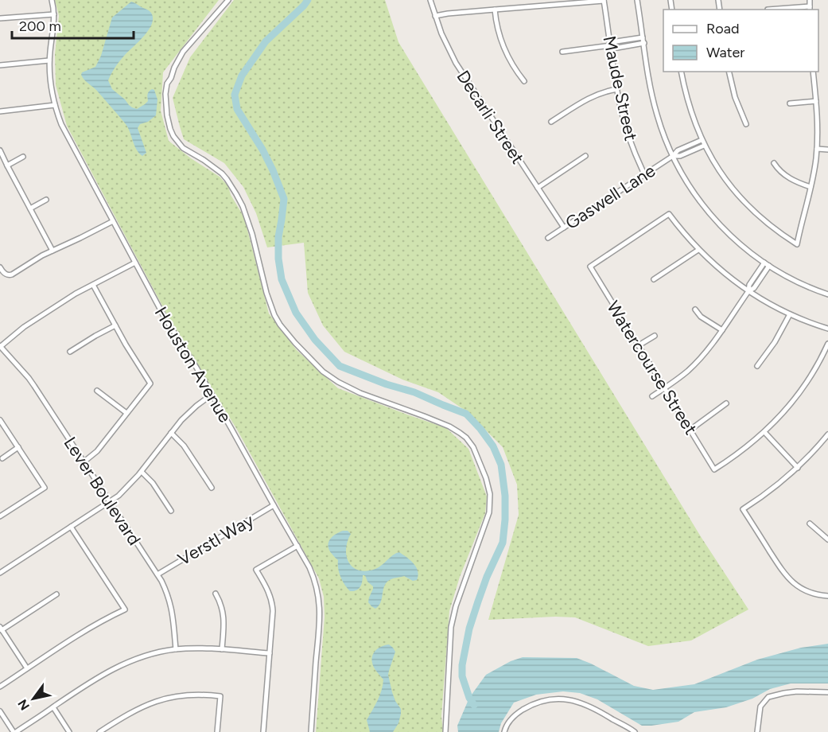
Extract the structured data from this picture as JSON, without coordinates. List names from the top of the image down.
{
  "streets": {
    "street": [
      "Maude Street",
      "Decarli Street",
      "Gaswell Lane",
      "Houston Avenue",
      "Watercourse Street",
      "Lever Boulevard",
      "Verstl Way"
    ]
  },
  "crossings": [
    ["Maude Street", "Gaswell Lane"],
    ["Decarli Street", "Gaswell Lane"],
    ["Houston Avenue", "Verstl Way"],
    ["Lever Boulevard", "Verstl Way"]
  ],
  "legend": ["Road", "Water"],
  "scale_bar": "200 m",
  "north": "bottom left"
}
